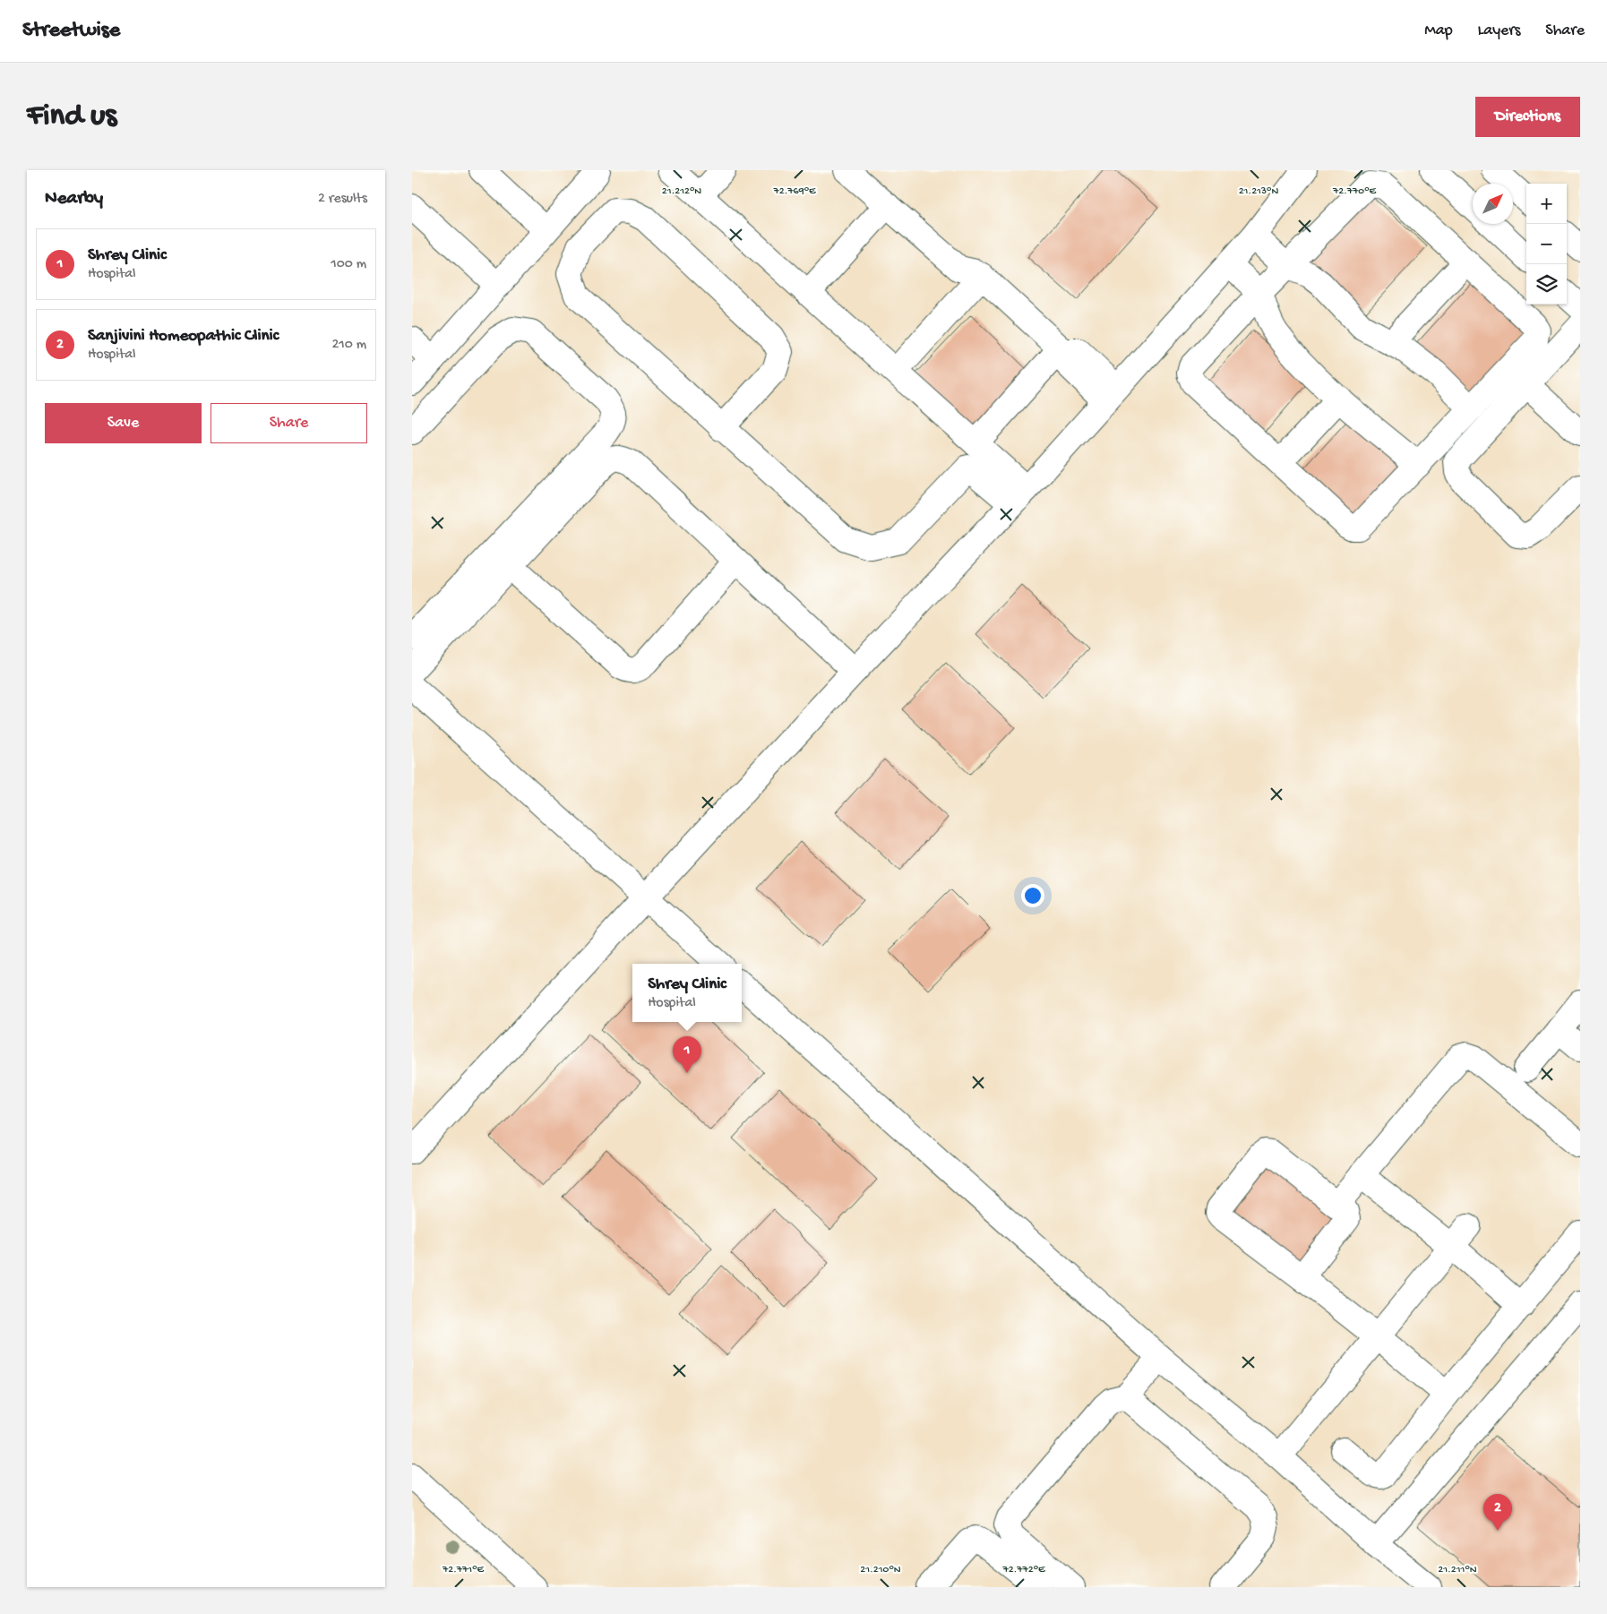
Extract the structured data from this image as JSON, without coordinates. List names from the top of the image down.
{
  "north": "top right",
  "page": {
    "header": "Streetwise",
    "nav": ["Map", "Layers", "Share"],
    "buttons": [
      "Directions",
      ["Save", "Share"]
    ],
    "title": "Find us",
    "heading": ["Nearby", "2 results"],
    "map_buttons": ["+", "−"],
    "list": [
      {
        "mark": "1",
        "name": "Shrey Clinic",
        "note": "Hospital",
        "value": "100 m"
      },
      {
        "mark": "2",
        "name": "Sanjivini Homeopathic Clinic",
        "note": "Hospital",
        "value": "210 m"
      }
    ],
    "popup": ["Shrey Clinic", "Hospital"],
    "pins": ["1", "2"]
  },
  "coordinates": [
    "72.769°E",
    "72.770°E",
    "21.213°N",
    "21.212°N",
    "21.210°N",
    "21.211°N",
    "72.771°E",
    "72.772°E"
  ]
}
